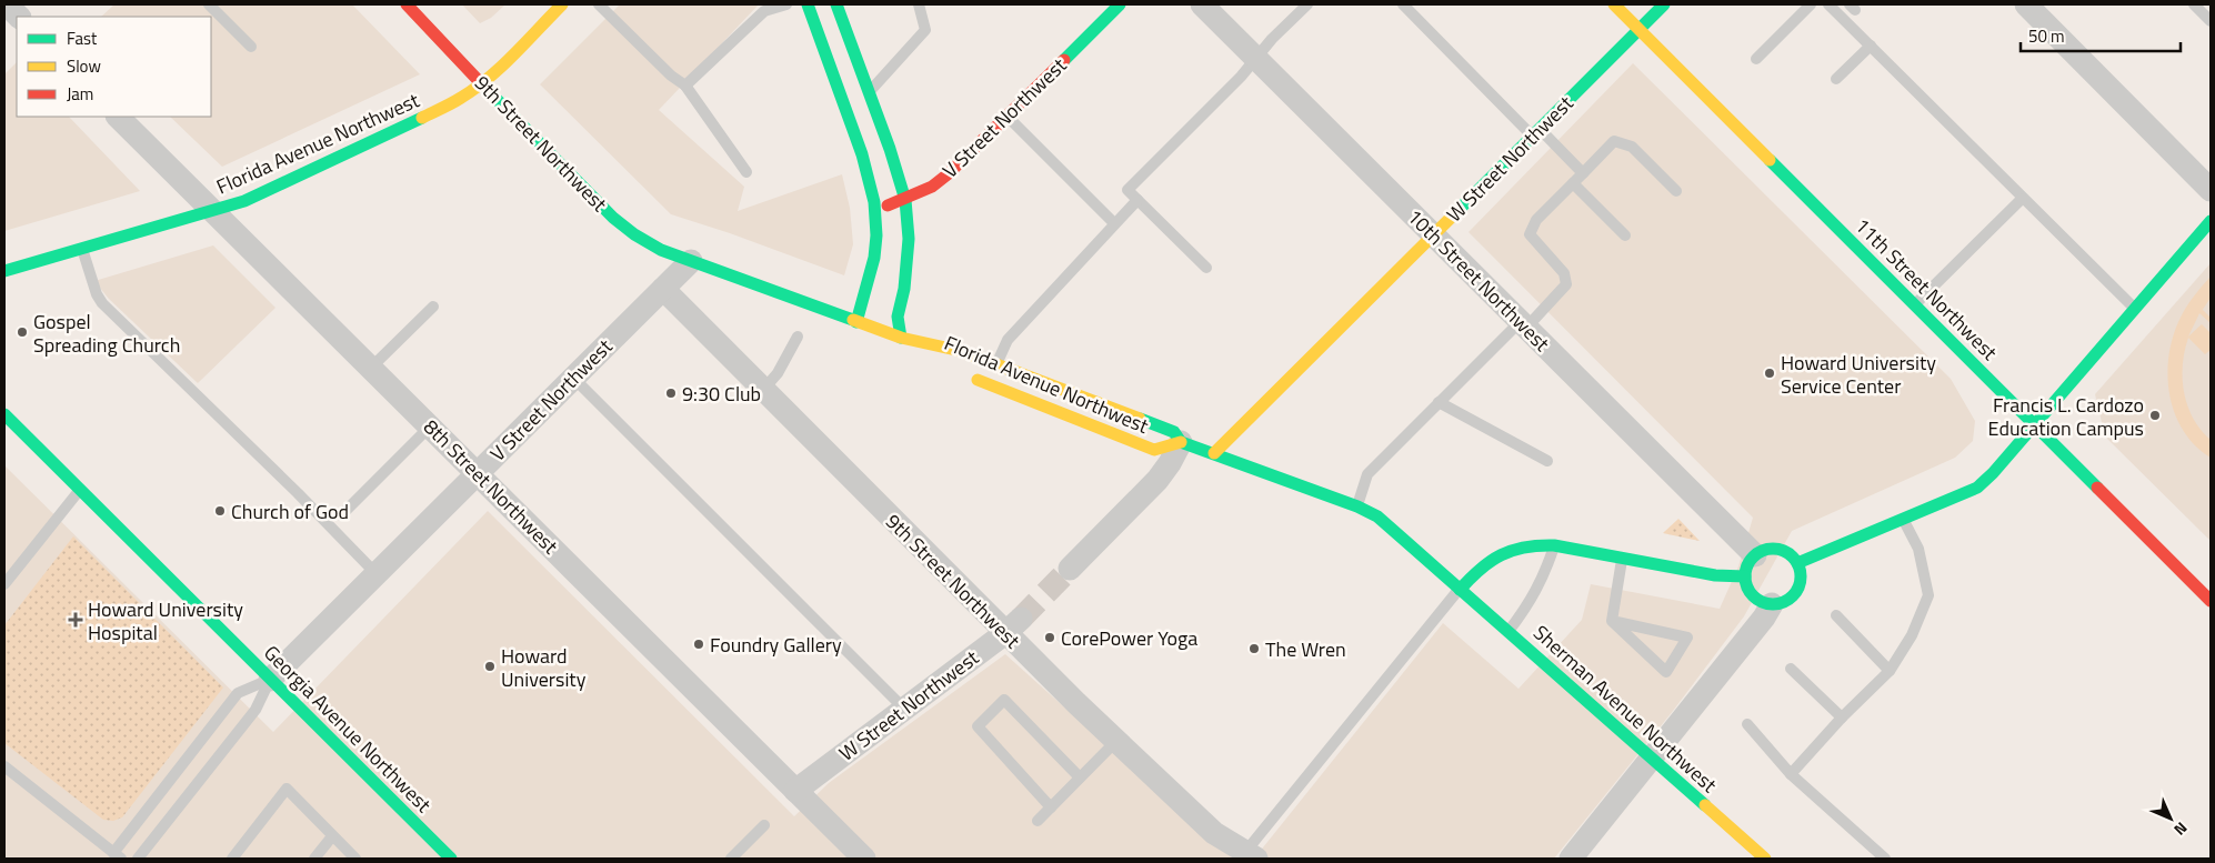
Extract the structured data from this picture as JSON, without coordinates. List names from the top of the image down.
{
  "streets": {
    "main road": [
      "V Street Northwest",
      "Florida Avenue Northwest",
      "9th Street Northwest",
      "W Street Northwest",
      "11th Street Northwest",
      "Sherman Avenue Northwest",
      "Georgia Avenue Northwest"
    ],
    "street": ["10th Street Northwest", "8th Street Northwest"]
  },
  "crossings": [
    ["V Street Northwest", "Florida Avenue Northwest"],
    ["V Street Northwest", "9th Street Northwest"],
    ["V Street Northwest", "8th Street Northwest"],
    ["V Street Northwest", "Georgia Avenue Northwest"],
    ["Florida Avenue Northwest", "9th Street Northwest"],
    ["Florida Avenue Northwest", "W Street Northwest"],
    ["Florida Avenue Northwest", "8th Street Northwest"],
    ["Florida Avenue Northwest", "Sherman Avenue Northwest"],
    ["9th Street Northwest", "W Street Northwest"],
    ["W Street Northwest", "10th Street Northwest"],
    ["W Street Northwest", "11th Street Northwest"],
    ["W Street Northwest", "8th Street Northwest"]
  ],
  "places": {
    "other": [
      "Gospel Spreading Church",
      "Howard University Service Center",
      "9:30 Club",
      "Francis L. Cardozo Education Campus",
      "Church of God",
      "CorePower Yoga",
      "Foundry Gallery",
      "The Wren",
      "Howard University"
    ],
    "health": ["Howard University Hospital"]
  },
  "legend": ["Fast", "Slow", "Jam"],
  "scale_bar": "50 m",
  "north": "bottom right"
}
